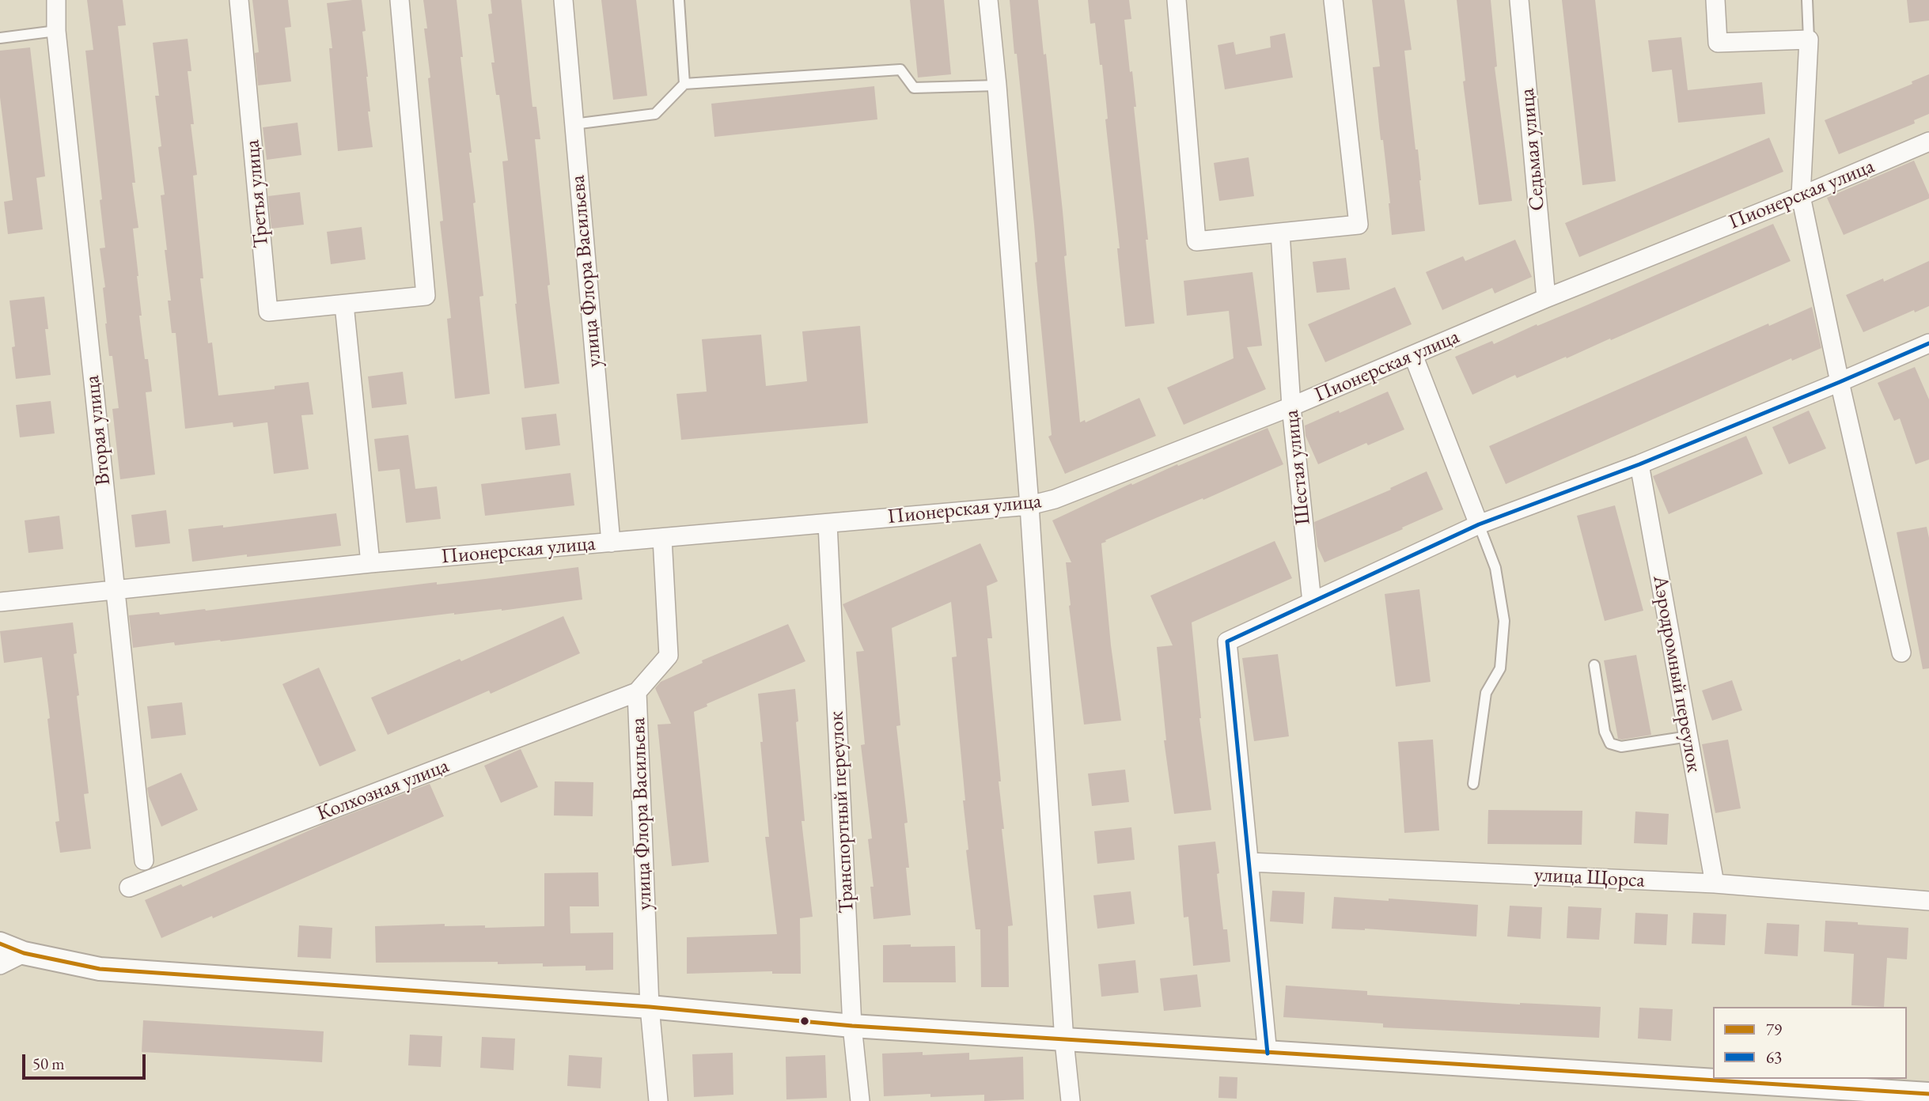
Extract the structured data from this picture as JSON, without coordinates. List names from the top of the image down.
{
  "streets": {
    "street": [
      "Седьмая улица",
      "Третья улица",
      "Пионерская улица",
      "улица Флора Васильева",
      "Вторая улица",
      "Шестая улица",
      "Аэродромный переулок",
      "Колхозная улица",
      "Транспортный переулок",
      "улица Щорса"
    ]
  },
  "crossings": [
    ["Седьмая улица", "Пионерская улица"],
    ["Пионерская улица", "улица Флора Васильева"],
    ["Пионерская улица", "Вторая улица"],
    ["Пионерская улица", "Шестая улица"],
    ["Пионерская улица", "Транспортный переулок"],
    ["улица Флора Васильева", "Колхозная улица"],
    ["Аэродромный переулок", "улица Щорса"]
  ],
  "lines": ["transit line 63", "transit line 79"],
  "legend": ["79", "63"],
  "scale_bar": "50 m"
}
